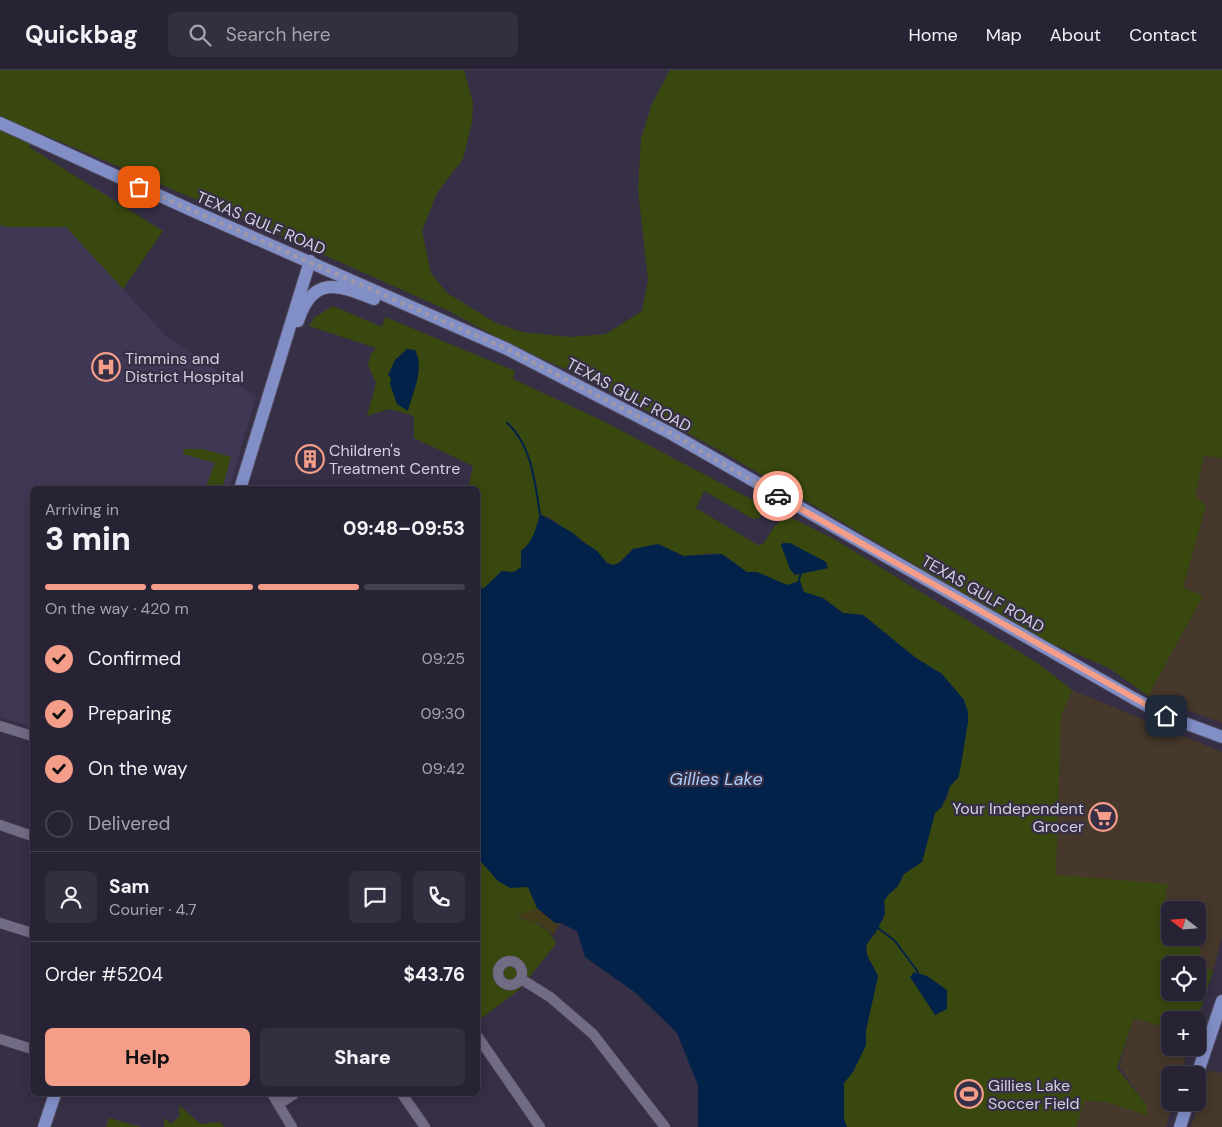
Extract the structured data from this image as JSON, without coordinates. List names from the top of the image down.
{
  "streets": {
    "main road": ["TEXAS GULF ROAD"]
  },
  "water": ["Gillies Lake"],
  "places": {
    "hospital": ["Timmins and District Hospital"],
    "building": ["Children's Treatment Centre"],
    "supermarket": ["Your Independent Grocer"],
    "sports": ["Gillies Lake Soccer Field"]
  },
  "north": "left",
  "page": {
    "header": "Quickbag",
    "search": "Search here",
    "nav": [
      "Home",
      "Map",
      "About",
      "Contact"
    ],
    "heading": ["3 min", "Arriving in", "09:48–09:53"],
    "panel": [
      "Sam",
      "Courier · 4.7",
      "Order #5204",
      "$43.76"
    ],
    "bar": "On the way · 420 m",
    "list": [
      ["Confirmed", "09:25"],
      ["Preparing", "09:30"],
      ["On the way", "09:42"],
      "Delivered"
    ],
    "map_buttons": ["+", "−"],
    "buttons": ["Help", "Share"]
  }
}
